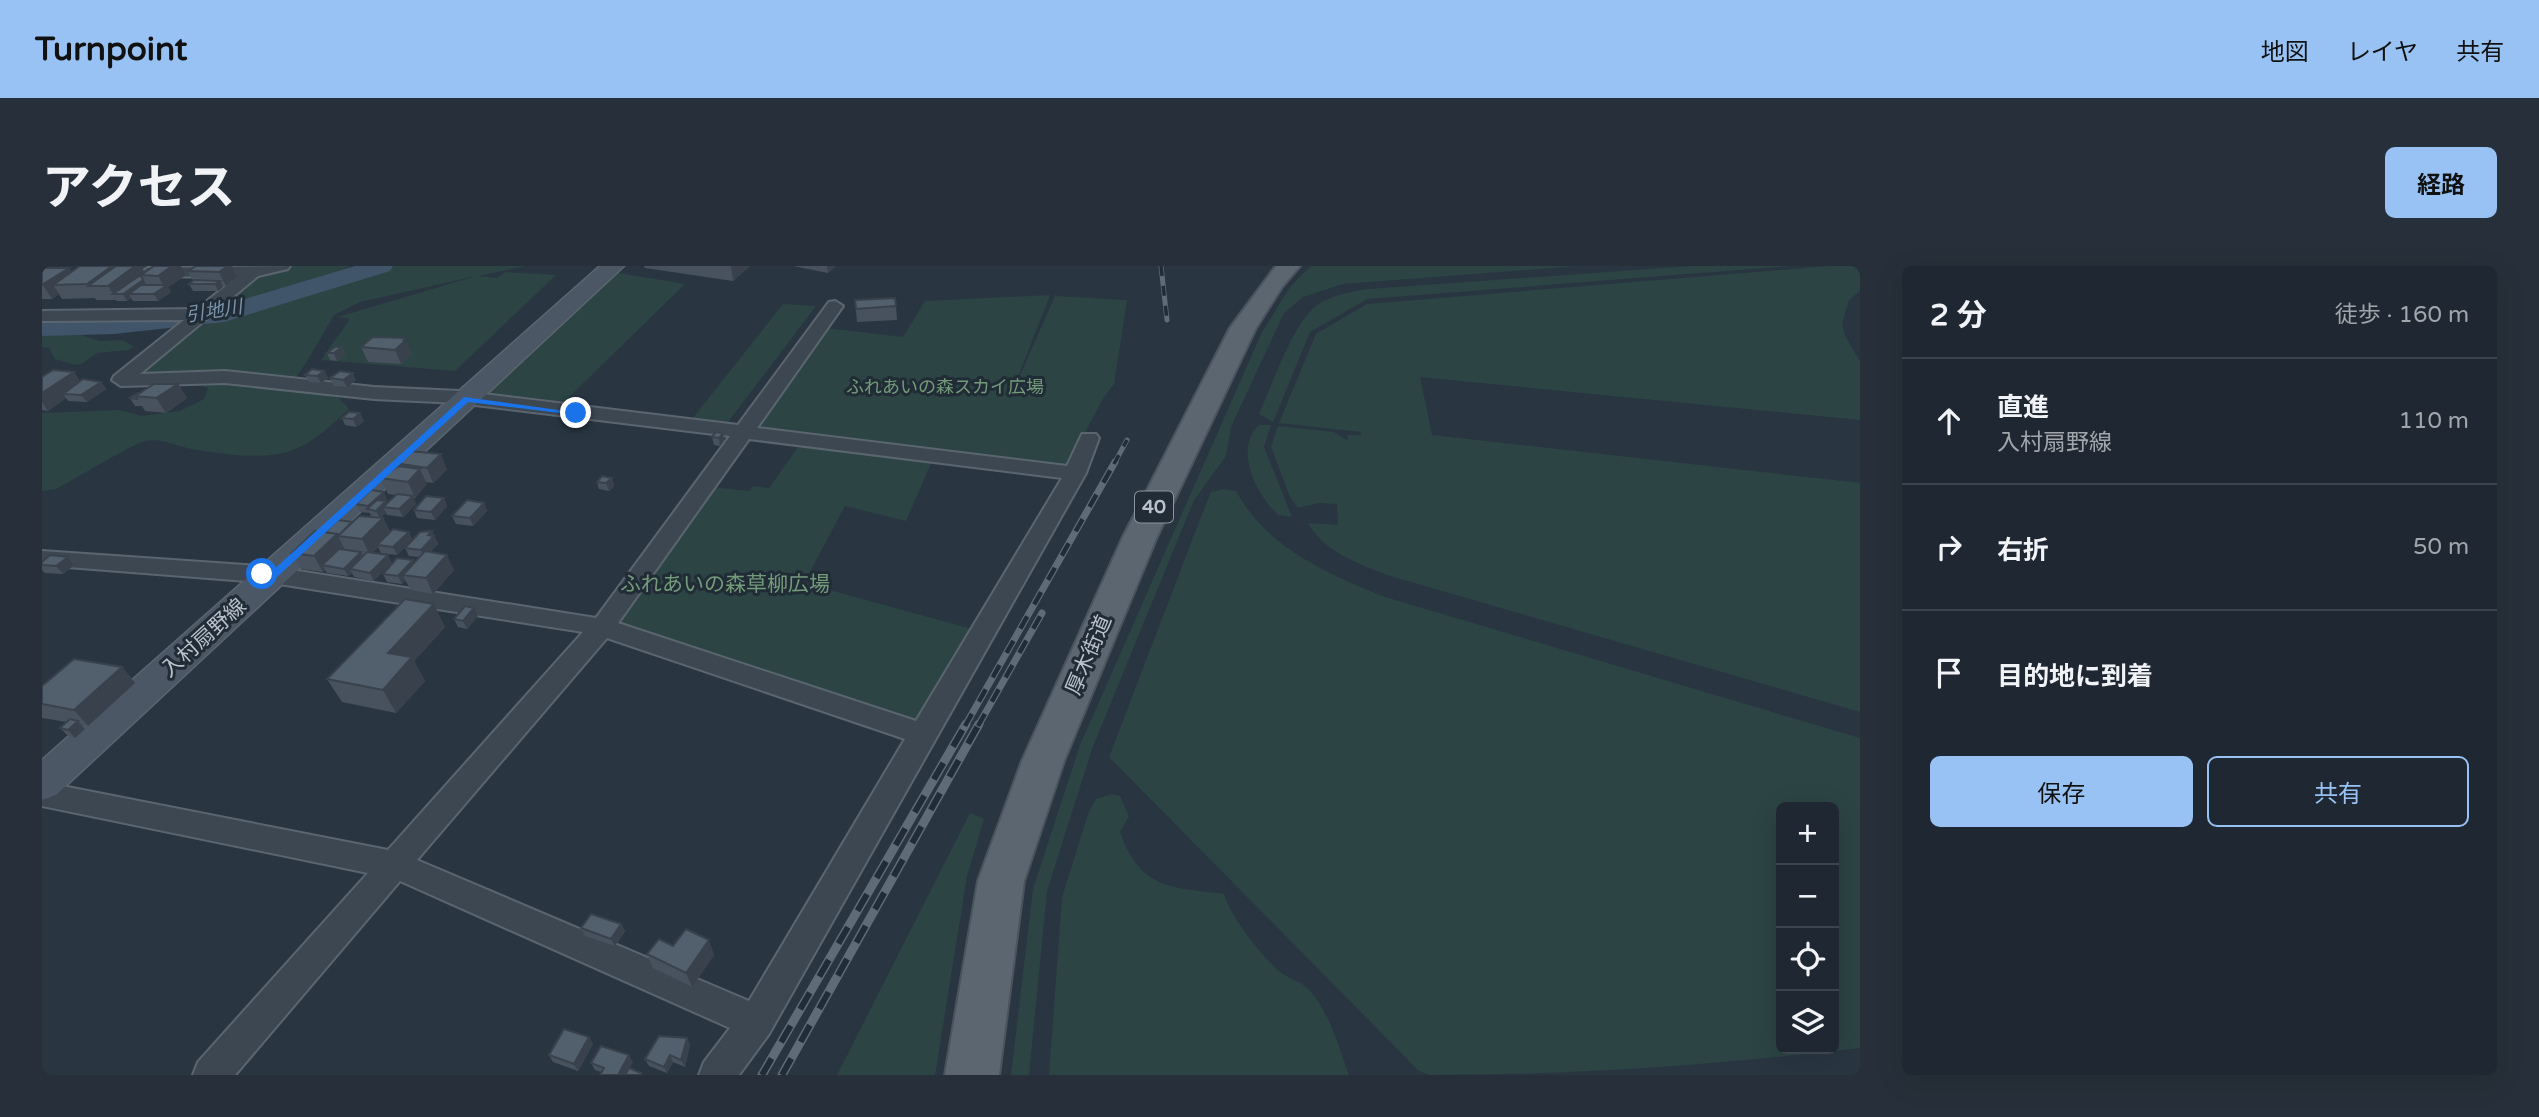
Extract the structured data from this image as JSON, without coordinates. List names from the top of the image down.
{
  "streets": {
    "main road": ["40", "厚木街道"],
    "street": ["入村扇野線"]
  },
  "water": ["引地川"],
  "parks": ["ふれあいの森スカイ広場", "ふれあいの森草柳広場"],
  "page": {
    "header": "Turnpoint",
    "nav": ["地図", "レイヤ", "共有"],
    "title": "アクセス",
    "buttons": [
      "経路",
      ["保存", "共有"]
    ],
    "heading": ["2 分", "徒歩 · 160 m"],
    "list": [
      ["直進", "入村扇野線", "110 m"],
      ["右折", "50 m"],
      "目的地に到着"
    ],
    "map_buttons": ["+", "−"]
  }
}
